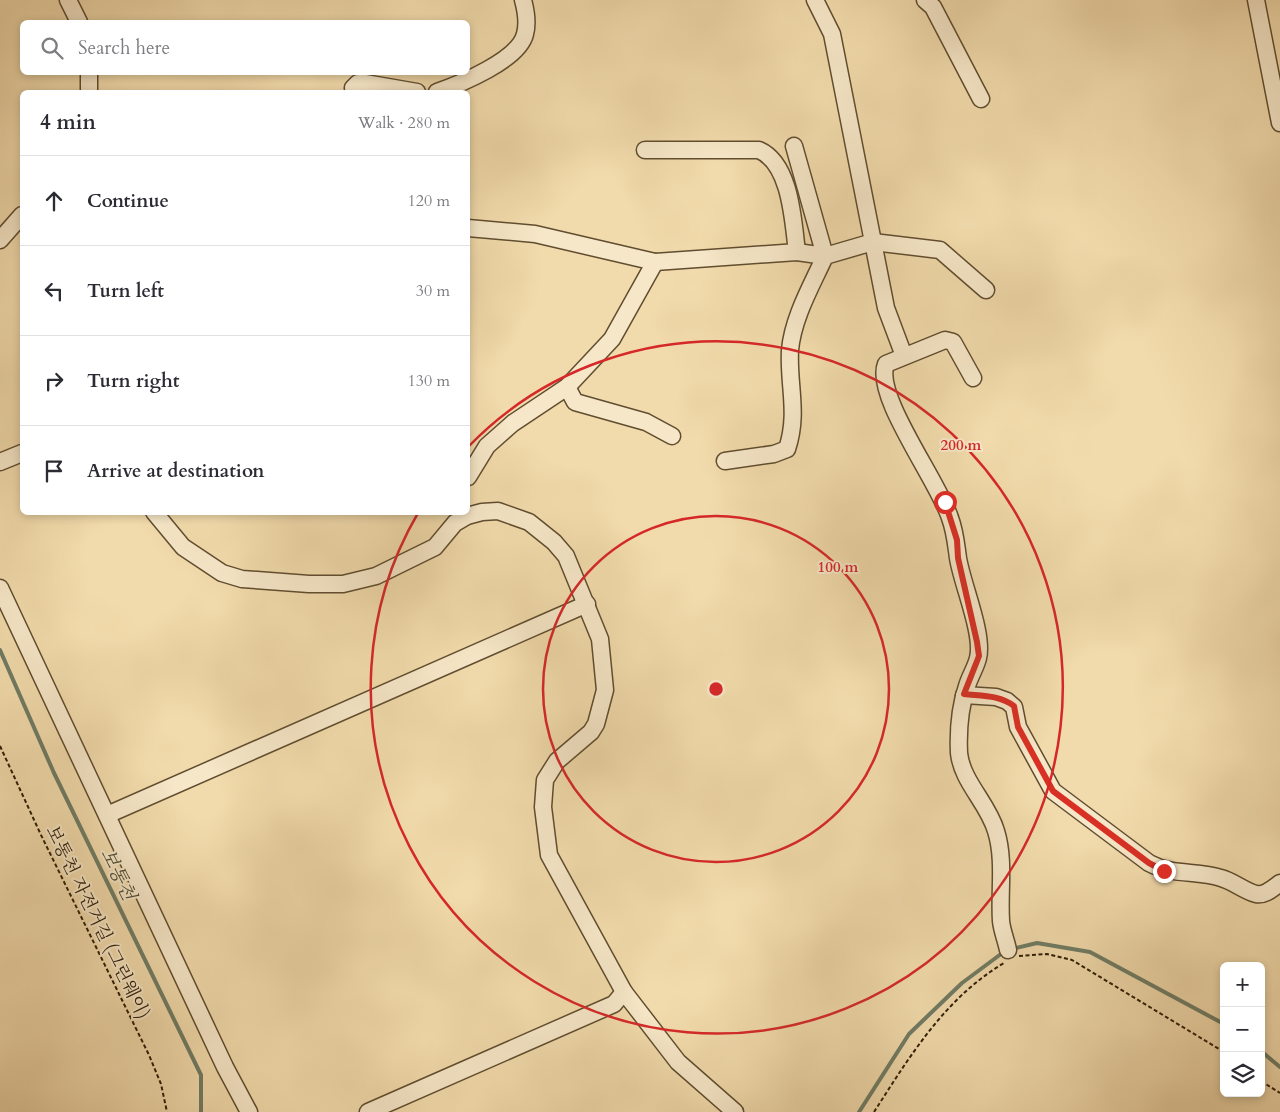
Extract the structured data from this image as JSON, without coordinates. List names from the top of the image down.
{
  "streets": {
    "path": ["보통천 자전거길 (그린웨이)"]
  },
  "water": ["보통천"],
  "page": {
    "search": "Search here",
    "heading": ["4 min", "Walk · 280 m"],
    "list": [
      ["Continue", "120 m"],
      ["Turn left", "30 m"],
      ["Turn right", "130 m"],
      "Arrive at destination"
    ],
    "map_buttons": ["+", "−"]
  },
  "rings": ["200 m", "100 m"]
}
